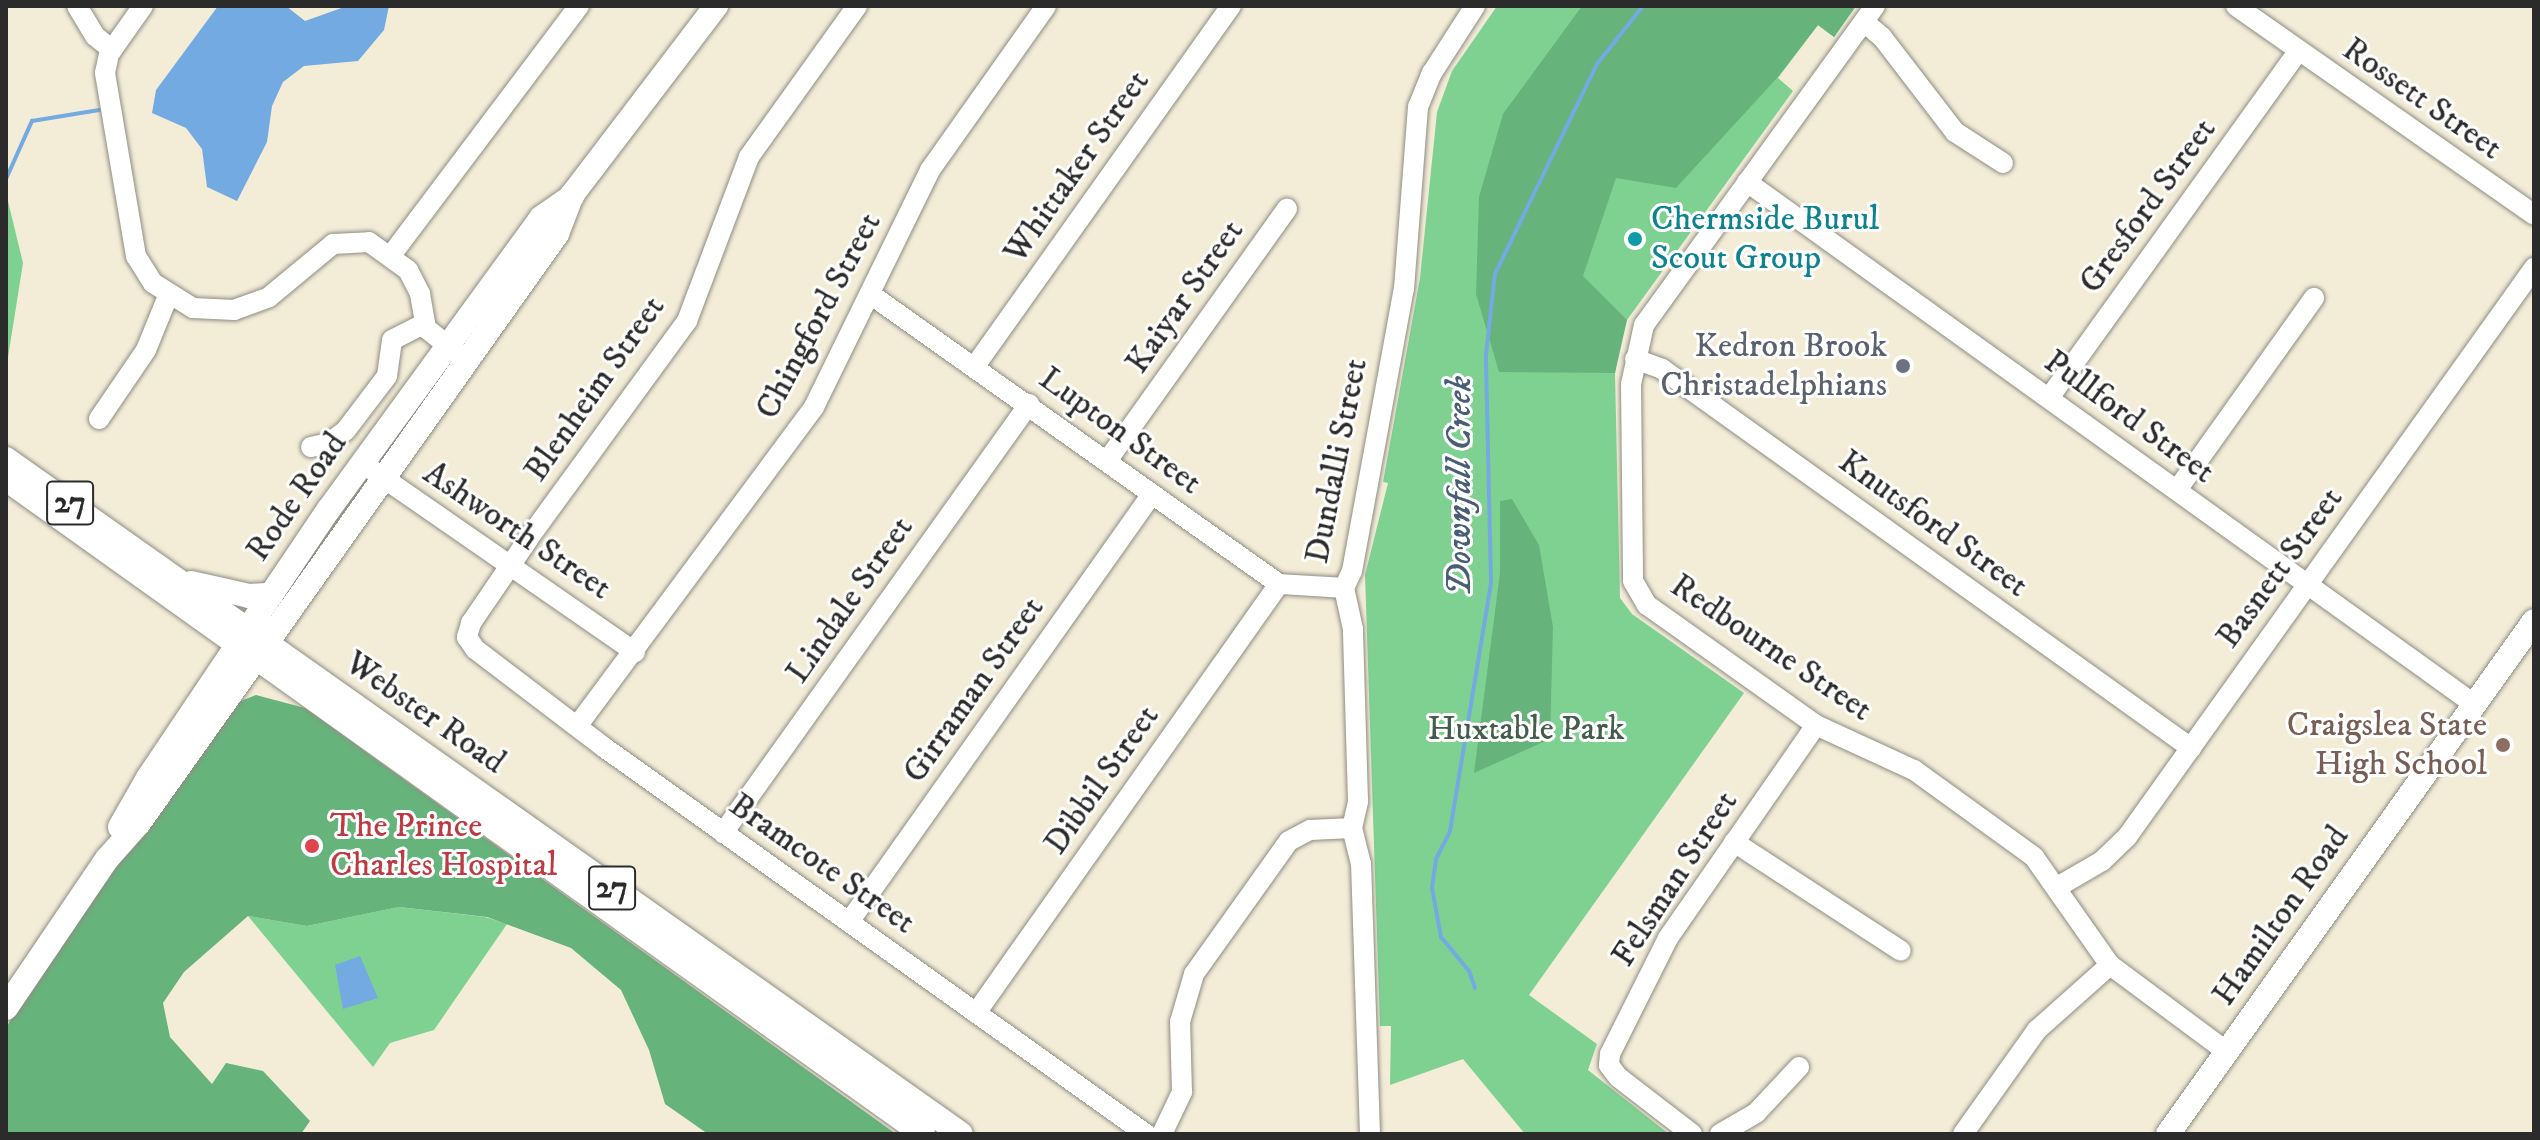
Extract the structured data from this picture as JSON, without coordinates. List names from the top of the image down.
{
  "streets": {
    "main road": [
      "Rode Road",
      "27",
      "Webster Road",
      "Hamilton Road"
    ],
    "street": [
      "Rossett Street",
      "Whittaker Street",
      "Gresford Street",
      "Kaiyar Street",
      "Chingford Street",
      "Blenheim Street",
      "Pullford Street",
      "Lupton Street",
      "Dundalli Street",
      "Knutsford Street",
      "Ashworth Street",
      "Basnett Street",
      "Lindale Street",
      "Redbourne Street",
      "Girraman Street",
      "Dibbil Street",
      "Bramcote Street",
      "Felsman Street"
    ]
  },
  "crossings": [
    ["Rossett Street", "Gresford Street"],
    ["Whittaker Street", "Lupton Street"],
    ["Gresford Street", "Pullford Street"],
    ["Kaiyar Street", "Lupton Street"],
    ["Chingford Street", "Lupton Street"],
    ["Chingford Street", "Ashworth Street"],
    ["Chingford Street", "Bramcote Street"],
    ["Blenheim Street", "Ashworth Street"],
    ["Blenheim Street", "Bramcote Street"],
    ["Pullford Street", "Basnett Street"],
    ["Pullford Street", "Redbourne Street"],
    ["Pullford Street", "Hamilton Road"],
    ["Lupton Street", "Lindale Street"],
    ["Lupton Street", "Girraman Street"],
    ["Lupton Street", "Dibbil Street"],
    ["Rode Road", "Ashworth Street"],
    ["Rode Road", "Webster Road"],
    ["Knutsford Street", "Basnett Street"],
    ["Knutsford Street", "Redbourne Street"],
    ["Basnett Street", "Redbourne Street"],
    ["Lindale Street", "Bramcote Street"],
    ["Redbourne Street", "Felsman Street"],
    ["Redbourne Street", "Hamilton Road"],
    ["Girraman Street", "Bramcote Street"],
    ["Dibbil Street", "Bramcote Street"]
  ],
  "water": ["Downfall Creek"],
  "parks": ["Huxtable Park"],
  "places": [
    "Chermside Burul Scout Group",
    "Kedron Brook Christadelphians",
    "Craigslea State High School",
    "The Prince Charles Hospital"
  ]
}
